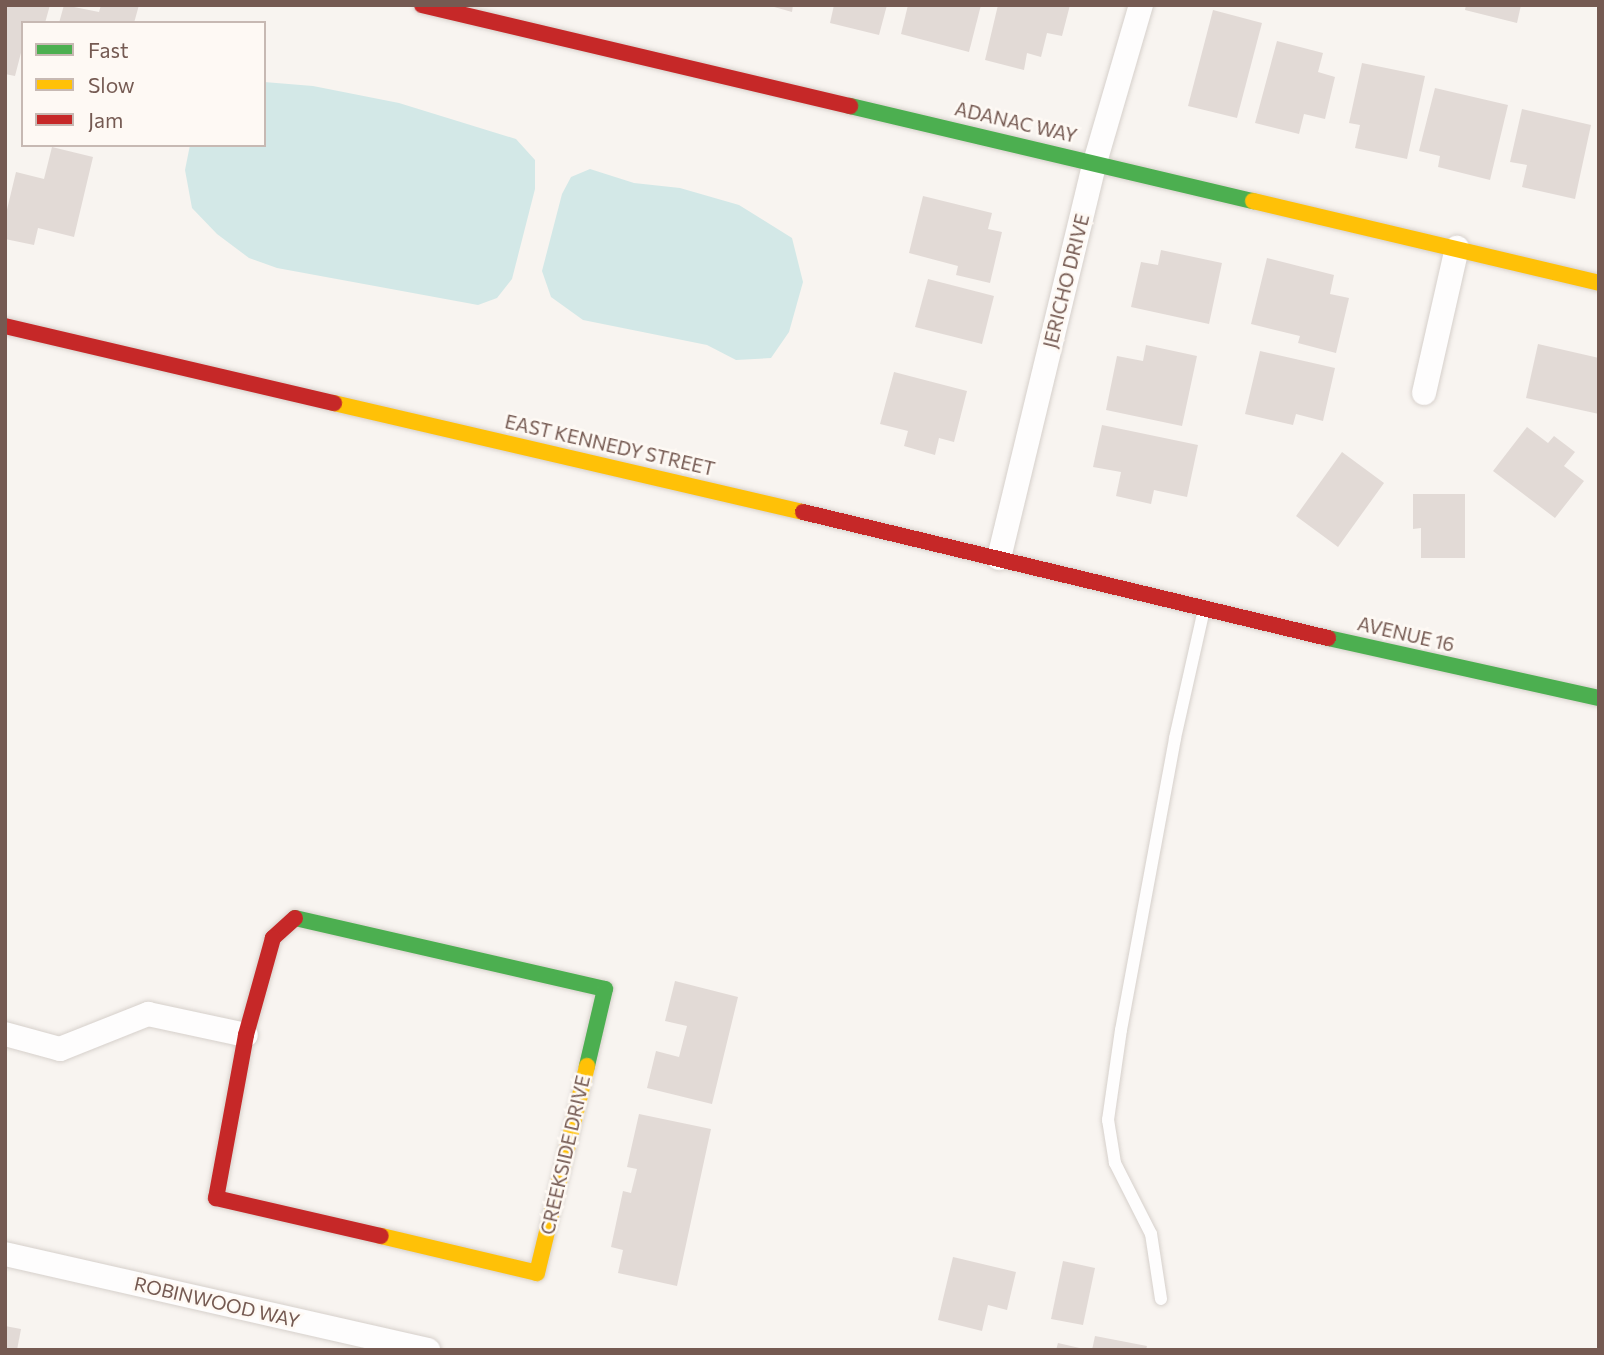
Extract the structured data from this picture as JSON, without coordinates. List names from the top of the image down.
{
  "streets": {
    "street": [
      "ADANAC WAY",
      "JERICHO DRIVE",
      "EAST KENNEDY STREET",
      "AVENUE 16",
      "CREEKSIDE DRIVE",
      "ROBINWOOD WAY"
    ]
  },
  "crossings": [
    ["ADANAC WAY", "JERICHO DRIVE"],
    ["JERICHO DRIVE", "EAST KENNEDY STREET"],
    ["EAST KENNEDY STREET", "AVENUE 16"]
  ],
  "legend": ["Fast", "Slow", "Jam"]
}
